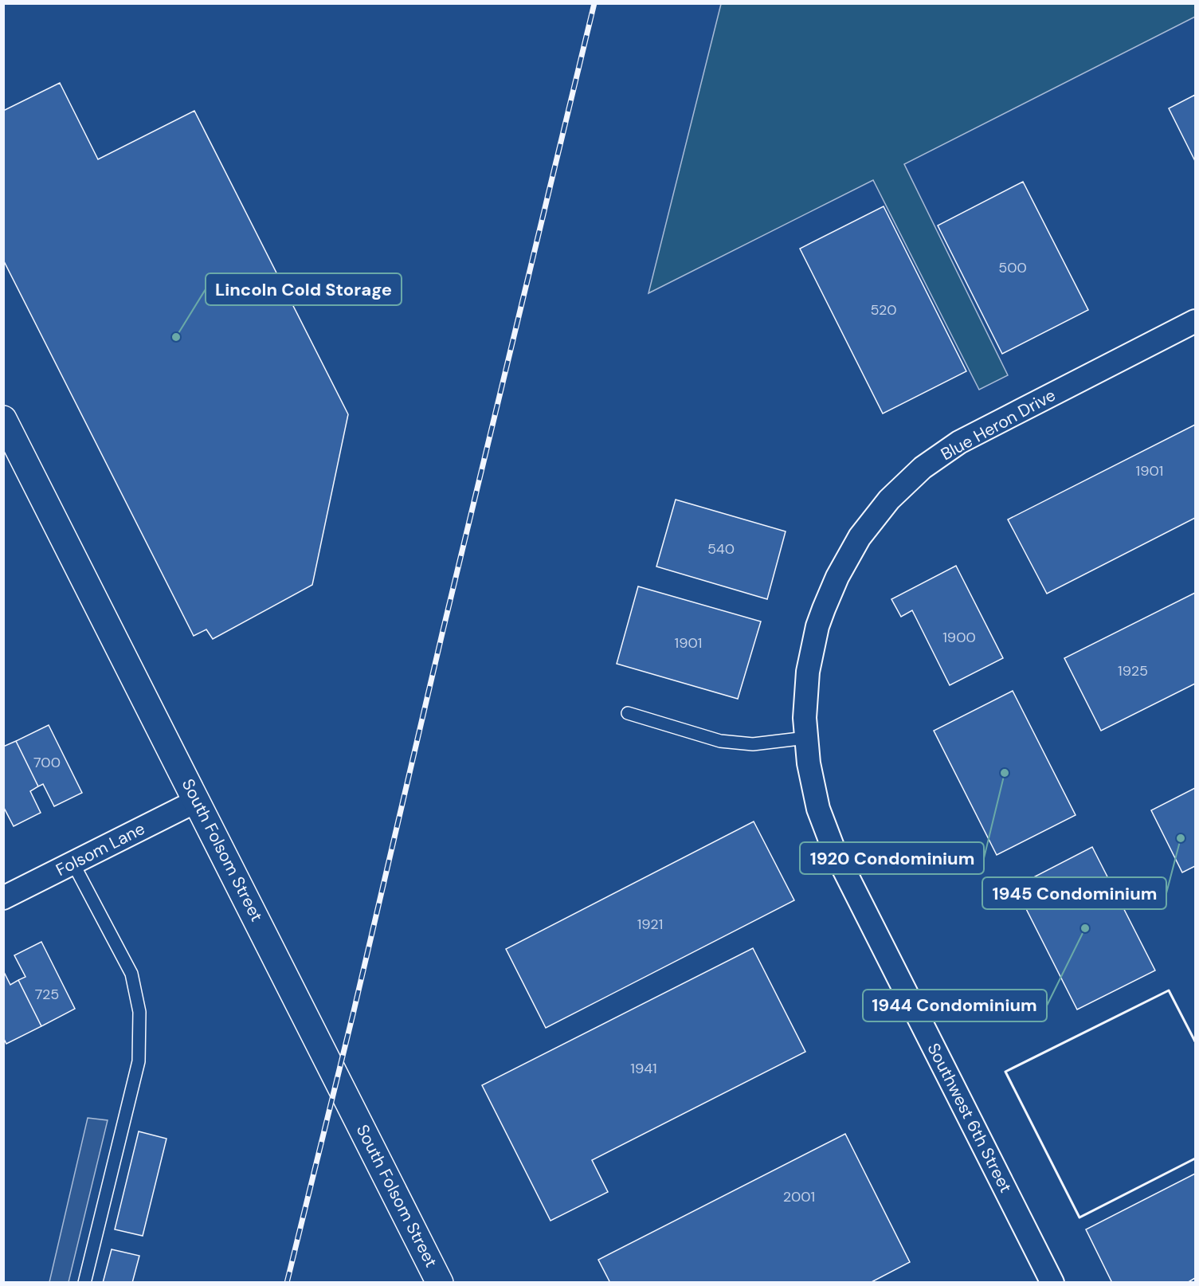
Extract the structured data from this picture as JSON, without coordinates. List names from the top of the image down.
{
  "streets": {
    "street": [
      "Blue Heron Drive",
      "Folsom Lane",
      "South Folsom Street",
      "Southwest 6th Street"
    ]
  },
  "crossings": [
    ["Blue Heron Drive", "Southwest 6th Street"],
    ["Folsom Lane", "South Folsom Street"]
  ],
  "places": [
    "Lincoln Cold Storage",
    "1920 Condominium",
    "1945 Condominium",
    "1944 Condominium"
  ],
  "house_numbers": [
    "500",
    "520",
    "1901",
    "540",
    "1900",
    "1901",
    "1925",
    "700",
    "1921",
    "725",
    "1941",
    "2001"
  ]
}
